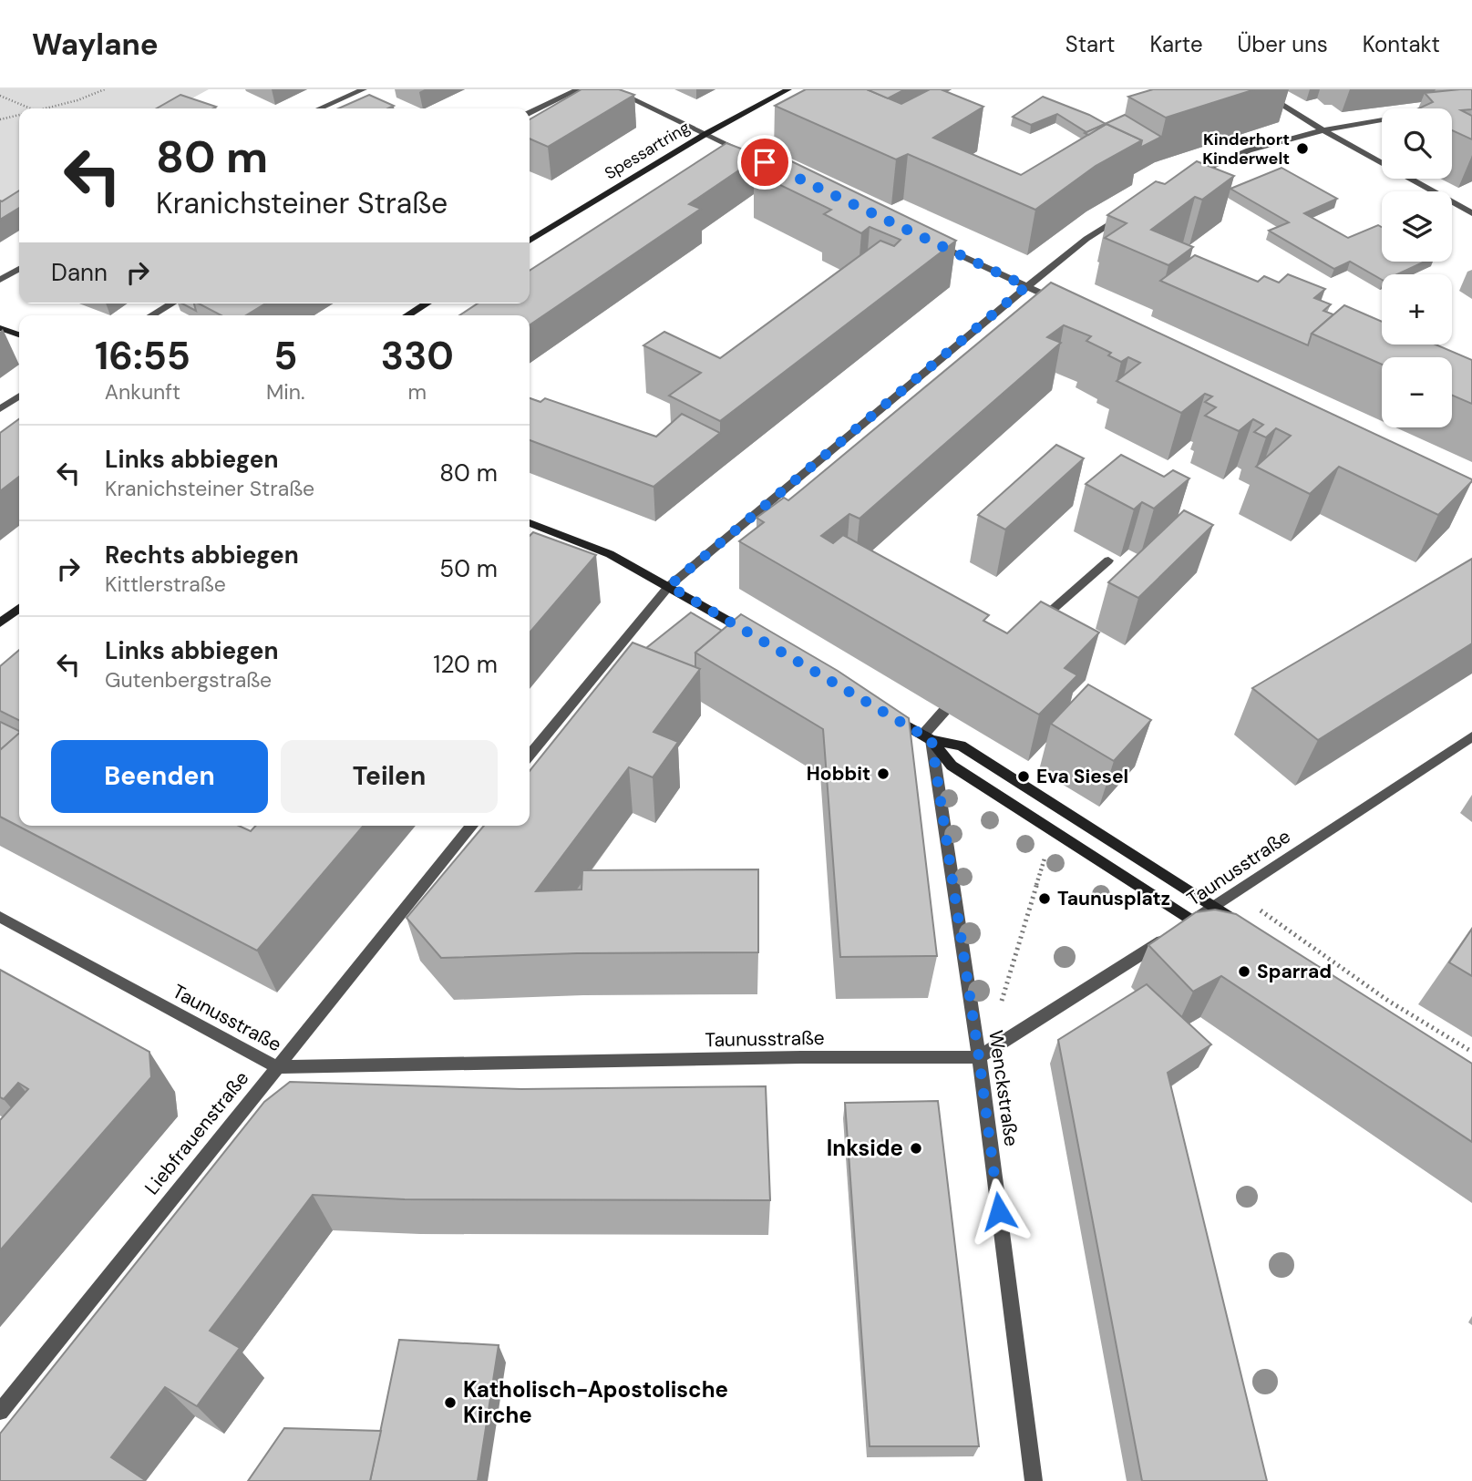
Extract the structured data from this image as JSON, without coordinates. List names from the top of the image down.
{
  "streets": {
    "main road": ["Spessartring"],
    "street": ["Taunusstraße", "Wenckstraße", "Liebfrauenstraße"]
  },
  "crossings": [
    ["Taunusstraße", "Wenckstraße"],
    ["Taunusstraße", "Liebfrauenstraße"]
  ],
  "places": [
    "Kinderhort Kinderwelt",
    "Hobbit",
    "Eva Siesel",
    "Taunusplatz",
    "Sparrad",
    "Inkside",
    "Katholisch-Apostolische Kirche"
  ],
  "page": {
    "header": "Waylane",
    "nav": [
      "Start",
      "Karte",
      "Über uns",
      "Kontakt"
    ],
    "map_buttons": ["+", "−"],
    "turn": ["80 m", "Kranichsteiner Straße"],
    "then": "Dann",
    "eta": [
      "16:55",
      "Ankunft",
      "5",
      "Min.",
      "330",
      "m"
    ],
    "list": [
      {
        "name": "Links abbiegen",
        "note": "Kranichsteiner Straße",
        "value": "80 m"
      },
      {
        "name": "Rechts abbiegen",
        "note": "Kittlerstraße",
        "value": "50 m"
      },
      {
        "name": "Links abbiegen",
        "note": "Gutenbergstraße",
        "value": "120 m"
      }
    ],
    "buttons": ["Beenden", "Teilen"]
  }
}
